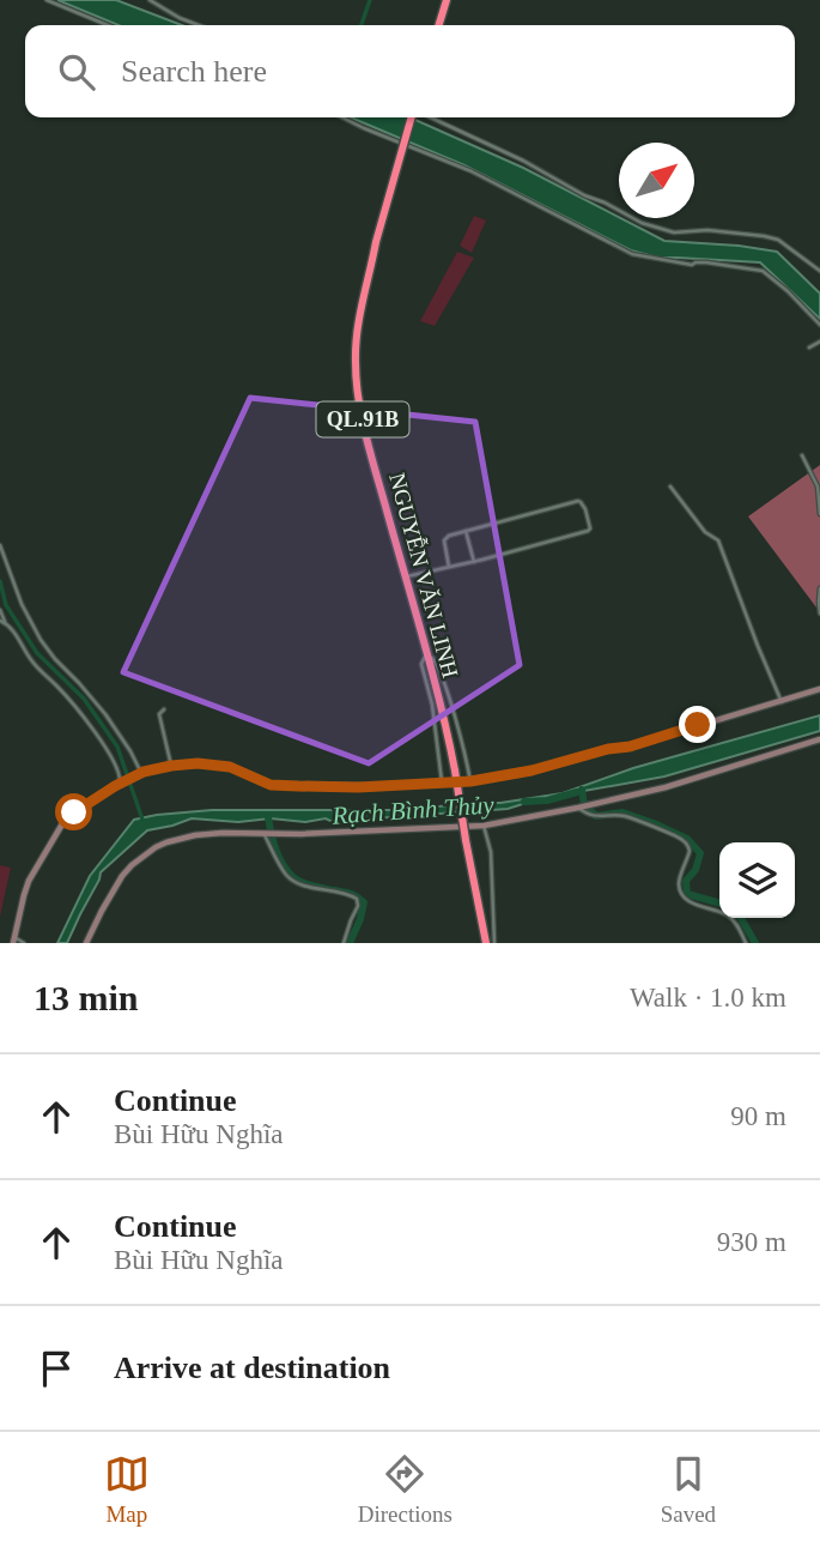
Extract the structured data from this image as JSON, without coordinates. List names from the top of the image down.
{
  "streets": {
    "highway": ["QL.91B", "NGUYỄN VĂN LINH"]
  },
  "water": ["Rạch Bình Thủy"],
  "north": "top right",
  "page": {
    "search": "Search here",
    "heading": ["13 min", "Walk · 1.0 km"],
    "list": [
      ["Continue", "Bùi Hữu Nghĩa", "90 m"],
      ["Continue", "Bùi Hữu Nghĩa", "930 m"],
      "Arrive at destination"
    ],
    "nav": ["Map", "Directions", "Saved"]
  }
}
